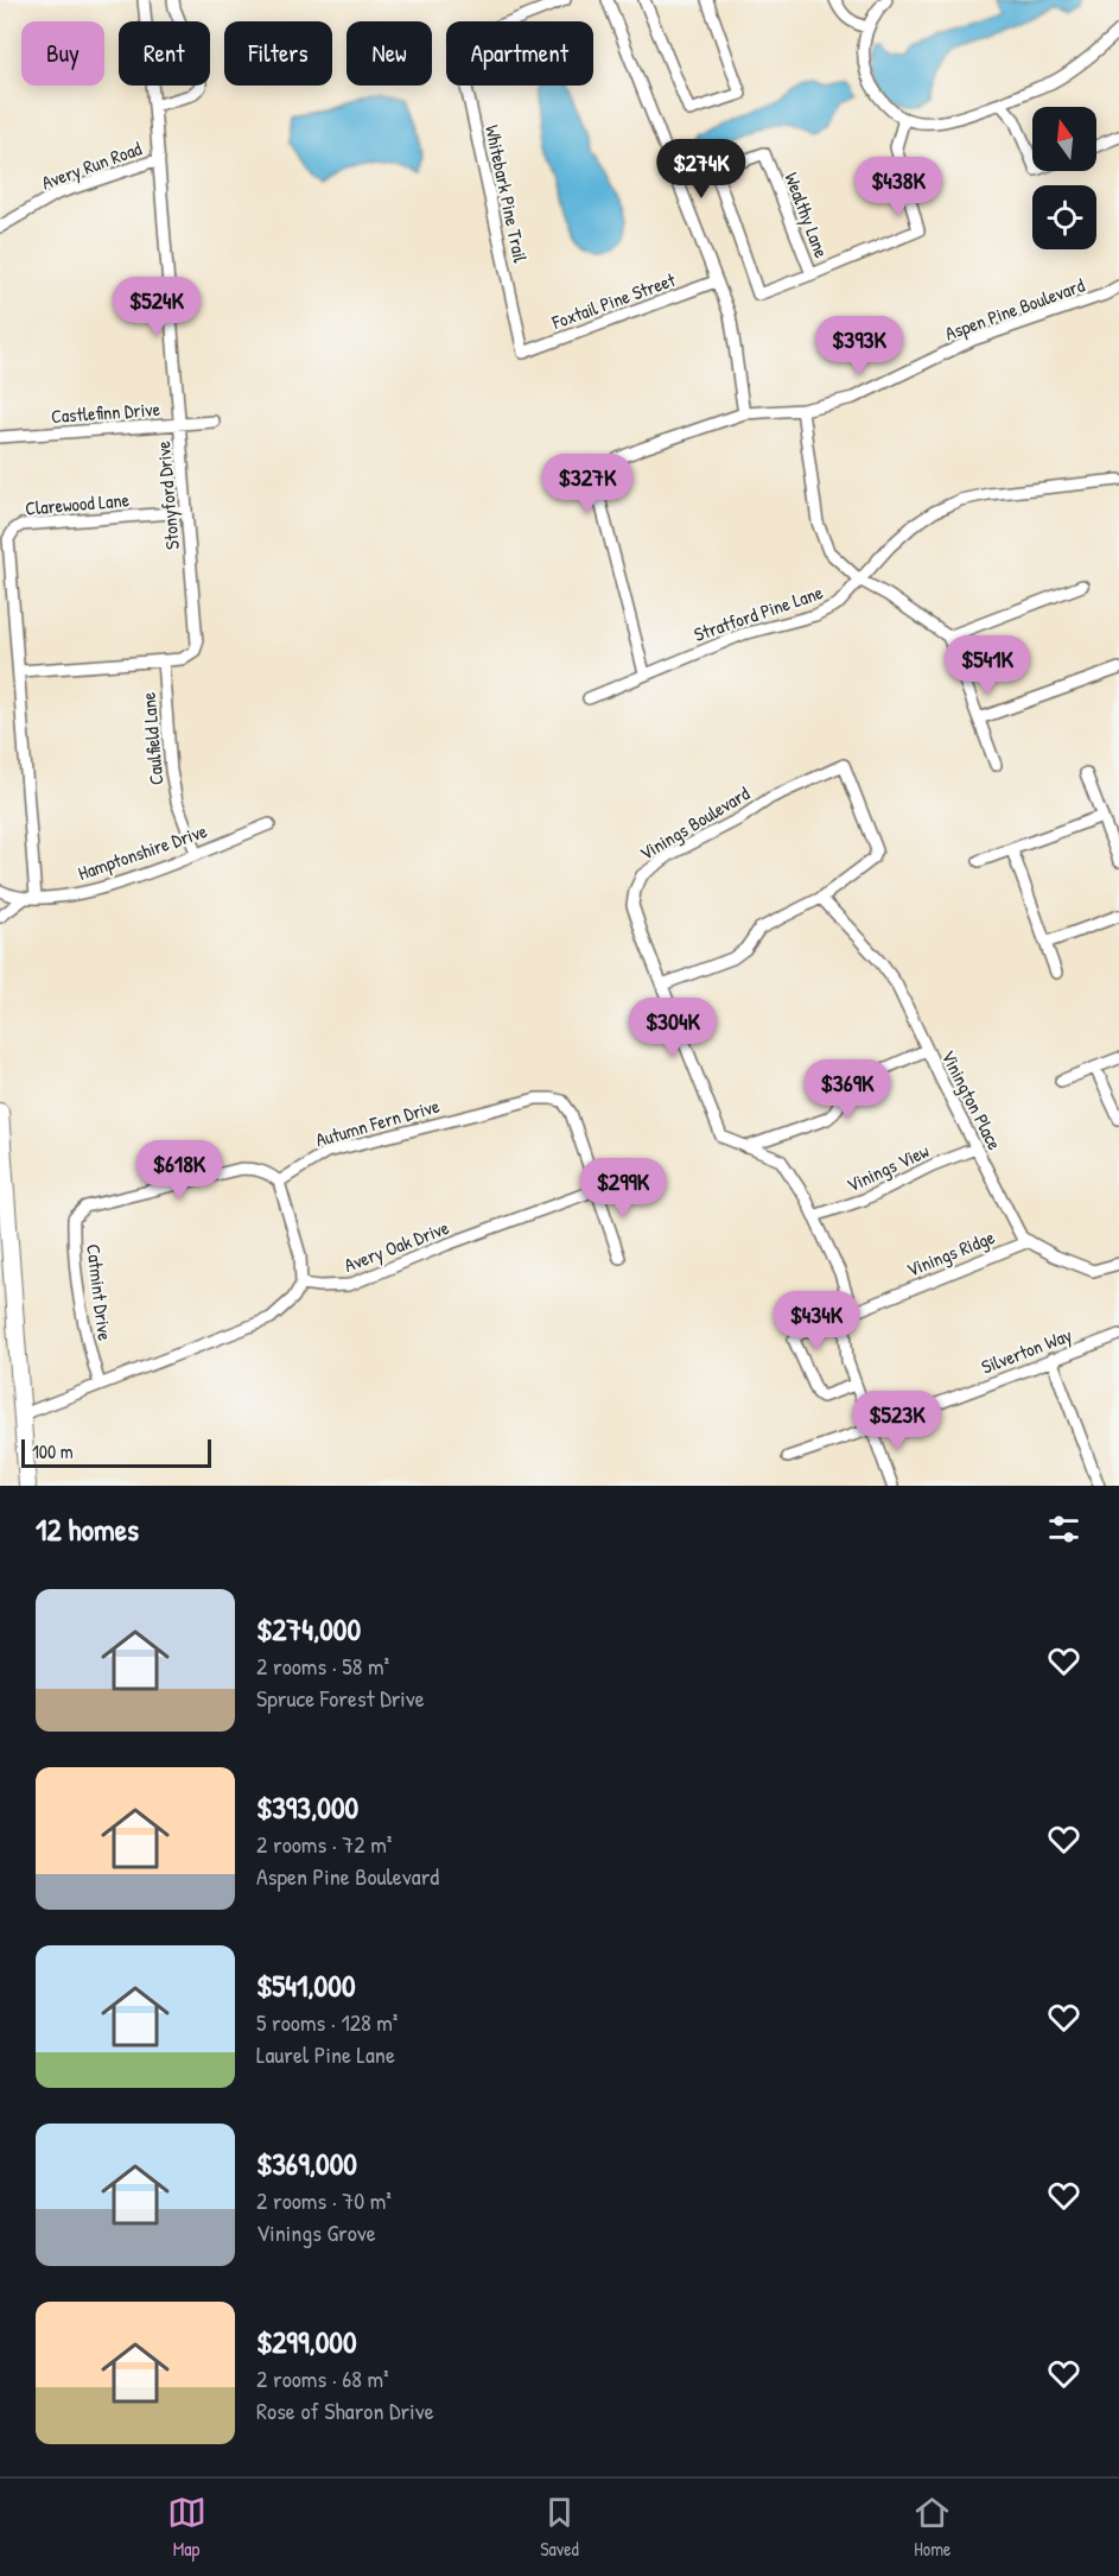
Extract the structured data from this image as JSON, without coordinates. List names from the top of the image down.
{
  "streets": {
    "street": [
      "Avery Run Road",
      "Whitebark Pine Trail",
      "Wealthy Lane",
      "Foxtail Pine Street",
      "Aspen Pine Boulevard",
      "Castlefinn Drive",
      "Stonyford Drive",
      "Clarewood Lane",
      "Stratford Pine Lane",
      "Caulfield Lane",
      "Vinings Boulevard",
      "Hamptonshire Drive",
      "Vinington Place",
      "Autumn Fern Drive",
      "Vinings View",
      "Avery Oak Drive",
      "Vinings Ridge",
      "Catmint Drive",
      "Silverton Way"
    ]
  },
  "crossings": [
    ["Avery Run Road", "Stonyford Drive"],
    ["Whitebark Pine Trail", "Foxtail Pine Street"],
    ["Aspen Pine Boulevard", "Stratford Pine Lane"],
    ["Castlefinn Drive", "Stonyford Drive"],
    ["Stonyford Drive", "Clarewood Lane"],
    ["Stonyford Drive", "Caulfield Lane"],
    ["Caulfield Lane", "Hamptonshire Drive"],
    ["Vinings Boulevard", "Vinington Place"],
    ["Vinings Boulevard", "Vinings View"],
    ["Vinings Boulevard", "Vinings Ridge"],
    ["Vinings Boulevard", "Silverton Way"],
    ["Vinington Place", "Vinings View"],
    ["Vinington Place", "Vinings Ridge"],
    ["Autumn Fern Drive", "Avery Oak Drive"],
    ["Autumn Fern Drive", "Catmint Drive"]
  ],
  "scale_bar": "100 m",
  "north": "top",
  "page": {
    "chip": [
      "Buy",
      "Rent",
      "Filters",
      "New",
      "Apartment"
    ],
    "price": [
      "$274K",
      "$438K",
      "$524K",
      "$393K",
      "$327K",
      "$541K",
      "$304K",
      "$369K",
      "$618K",
      "$299K",
      "$434K",
      "$523K"
    ],
    "scale": "100 m",
    "heading": "12 homes",
    "list": [
      {
        "name": "$274,000",
        "note": "2 rooms · 58 m² · Spruce Forest Drive"
      },
      {
        "name": "$393,000",
        "note": "2 rooms · 72 m² · Aspen Pine Boulevard"
      },
      {
        "name": "$541,000",
        "note": "5 rooms · 128 m² · Laurel Pine Lane"
      },
      {
        "name": "$369,000",
        "note": "2 rooms · 70 m² · Vinings Grove"
      },
      {
        "name": "$299,000",
        "note": "2 rooms · 68 m² · Rose of Sharon Drive"
      }
    ],
    "tabs": ["Map", "Saved", "Home"]
  }
}
